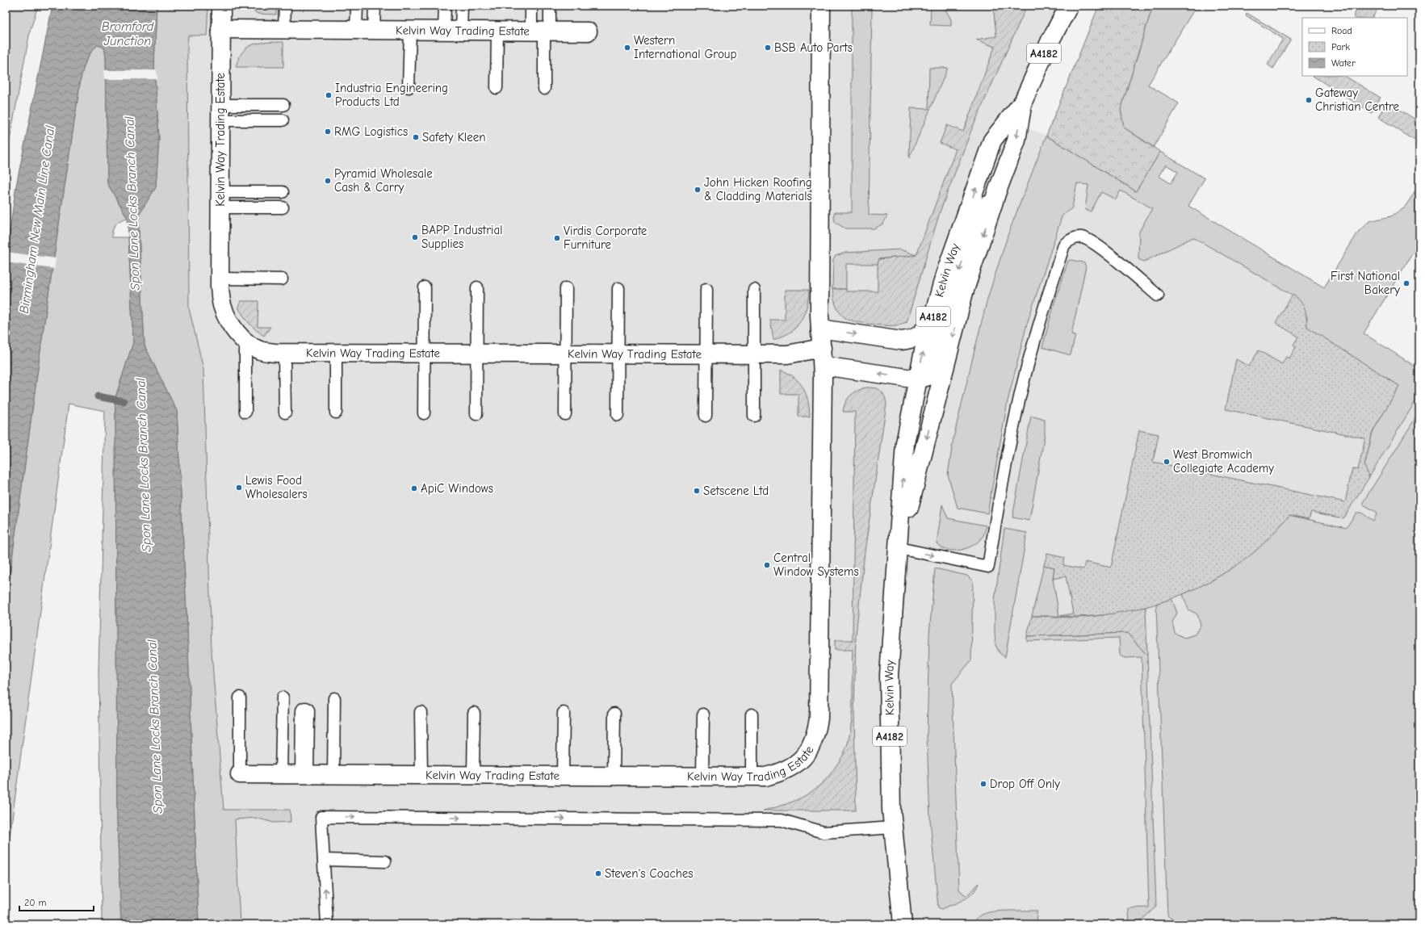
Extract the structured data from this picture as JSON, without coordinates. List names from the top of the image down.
{
  "streets": {
    "street": ["Kelvin Way Trading Estate", "A4182", "Kelvin Way"]
  },
  "water": ["Bromford Junction", "Spon Lane Locks Branch Canal", "Birmingham New Main Line Canal"],
  "places": [
    "Western International Group",
    "BSB Auto Parts",
    "Industria Engineering Products Ltd",
    "Gateway Christian Centre",
    "RMG Logistics",
    "Safety Kleen",
    "Pyramid Wholesale Cash & Carry",
    "John Hicken Roofing & Cladding Materials",
    "BAPP Industrial Supplies",
    "Virdis Corporate Furniture",
    "First National Bakery",
    "West Bromwich Collegiate Academy",
    "Lewis Food Wholesalers",
    "ApiC Windows",
    "Setscene Ltd",
    "Central Window Systems",
    "Drop Off Only",
    "Steven's Coaches"
  ],
  "legend": ["Road", "Park", "Water"],
  "scale_bar": "20 m"
}
